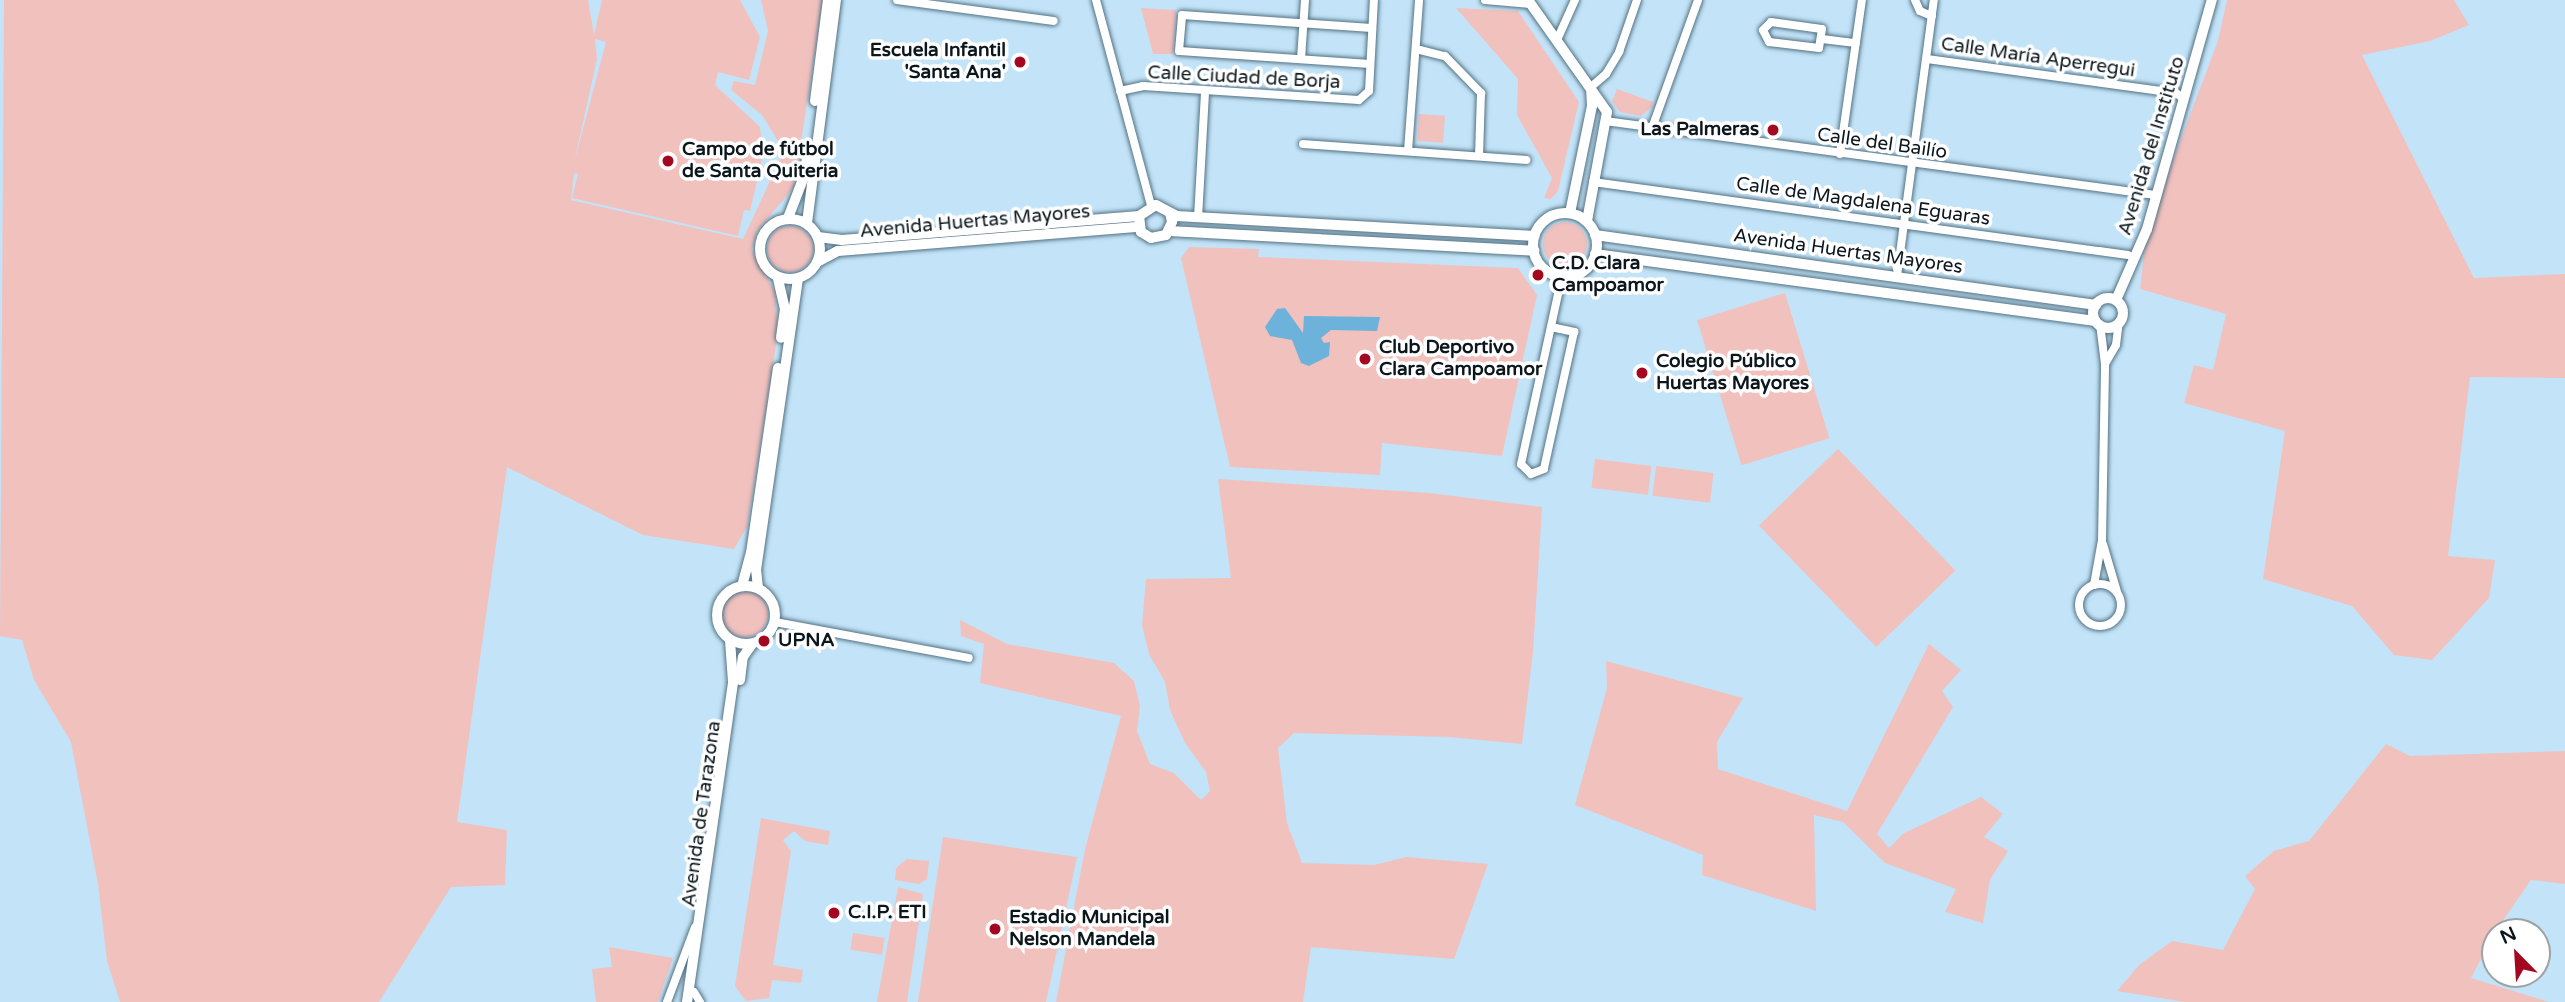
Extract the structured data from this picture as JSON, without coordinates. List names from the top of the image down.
{
  "streets": {
    "street": [
      "Calle María Aperregui",
      "Calle Ciudad de Borja",
      "Calle del Bailío",
      "Avenida del Instituto",
      "Calle de Magdalena Eguaras",
      "Avenida Huertas Mayores",
      "Avenida de Tarazona"
    ]
  },
  "crossings": [
    ["Calle María Aperregui", "Avenida del Instituto"],
    ["Calle del Bailío", "Avenida del Instituto"],
    ["Avenida del Instituto", "Avenida Huertas Mayores"]
  ],
  "places": [
    "Escuela Infantil 'Santa Ana'",
    "Las Palmeras",
    "Campo de fútbol de Santa Quiteria",
    "C.D. Clara Campoamor",
    "Club Deportivo Clara Campoamor",
    "Colegio Público Huertas Mayores",
    "UPNA",
    "C.I.P. ETI",
    "Estadio Municipal Nelson Mandela"
  ],
  "north": "top left"
}
